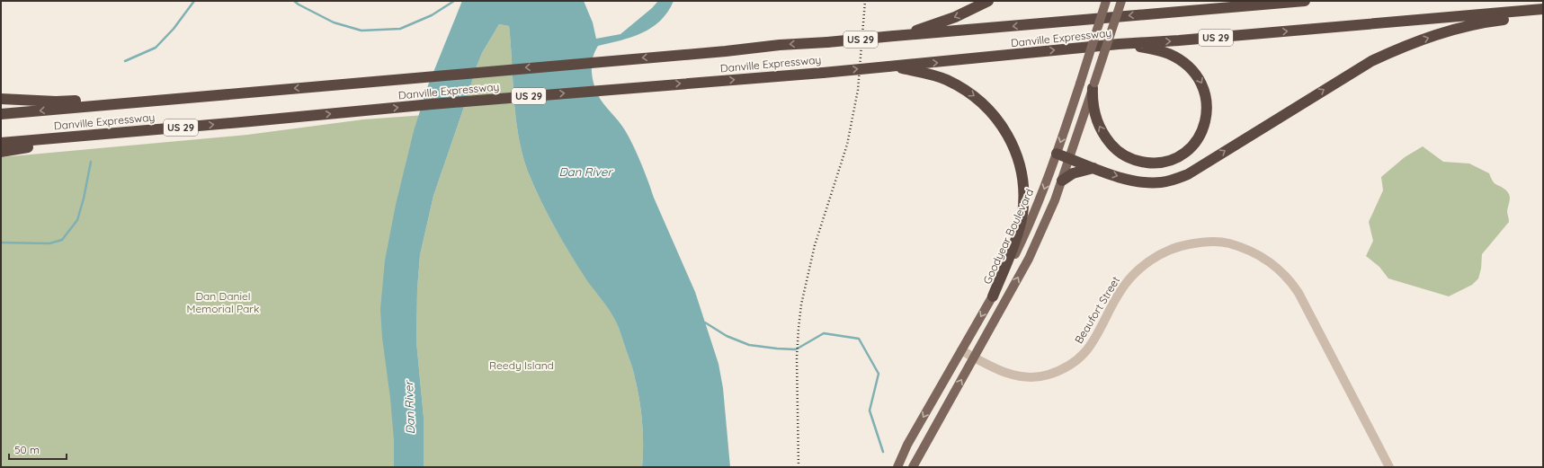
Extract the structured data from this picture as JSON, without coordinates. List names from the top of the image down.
{
  "streets": {
    "highway": ["Danville Expressway", "US 29"],
    "main road": ["Goodyear Boulevard"],
    "street": ["Beaufort Street"]
  },
  "crossings": [
    ["Goodyear Boulevard", "Beaufort Street"]
  ],
  "water": ["Dan River"],
  "parks": ["Dan Daniel Memorial Park", "Reedy Island"],
  "scale_bar": "50 m"
}
